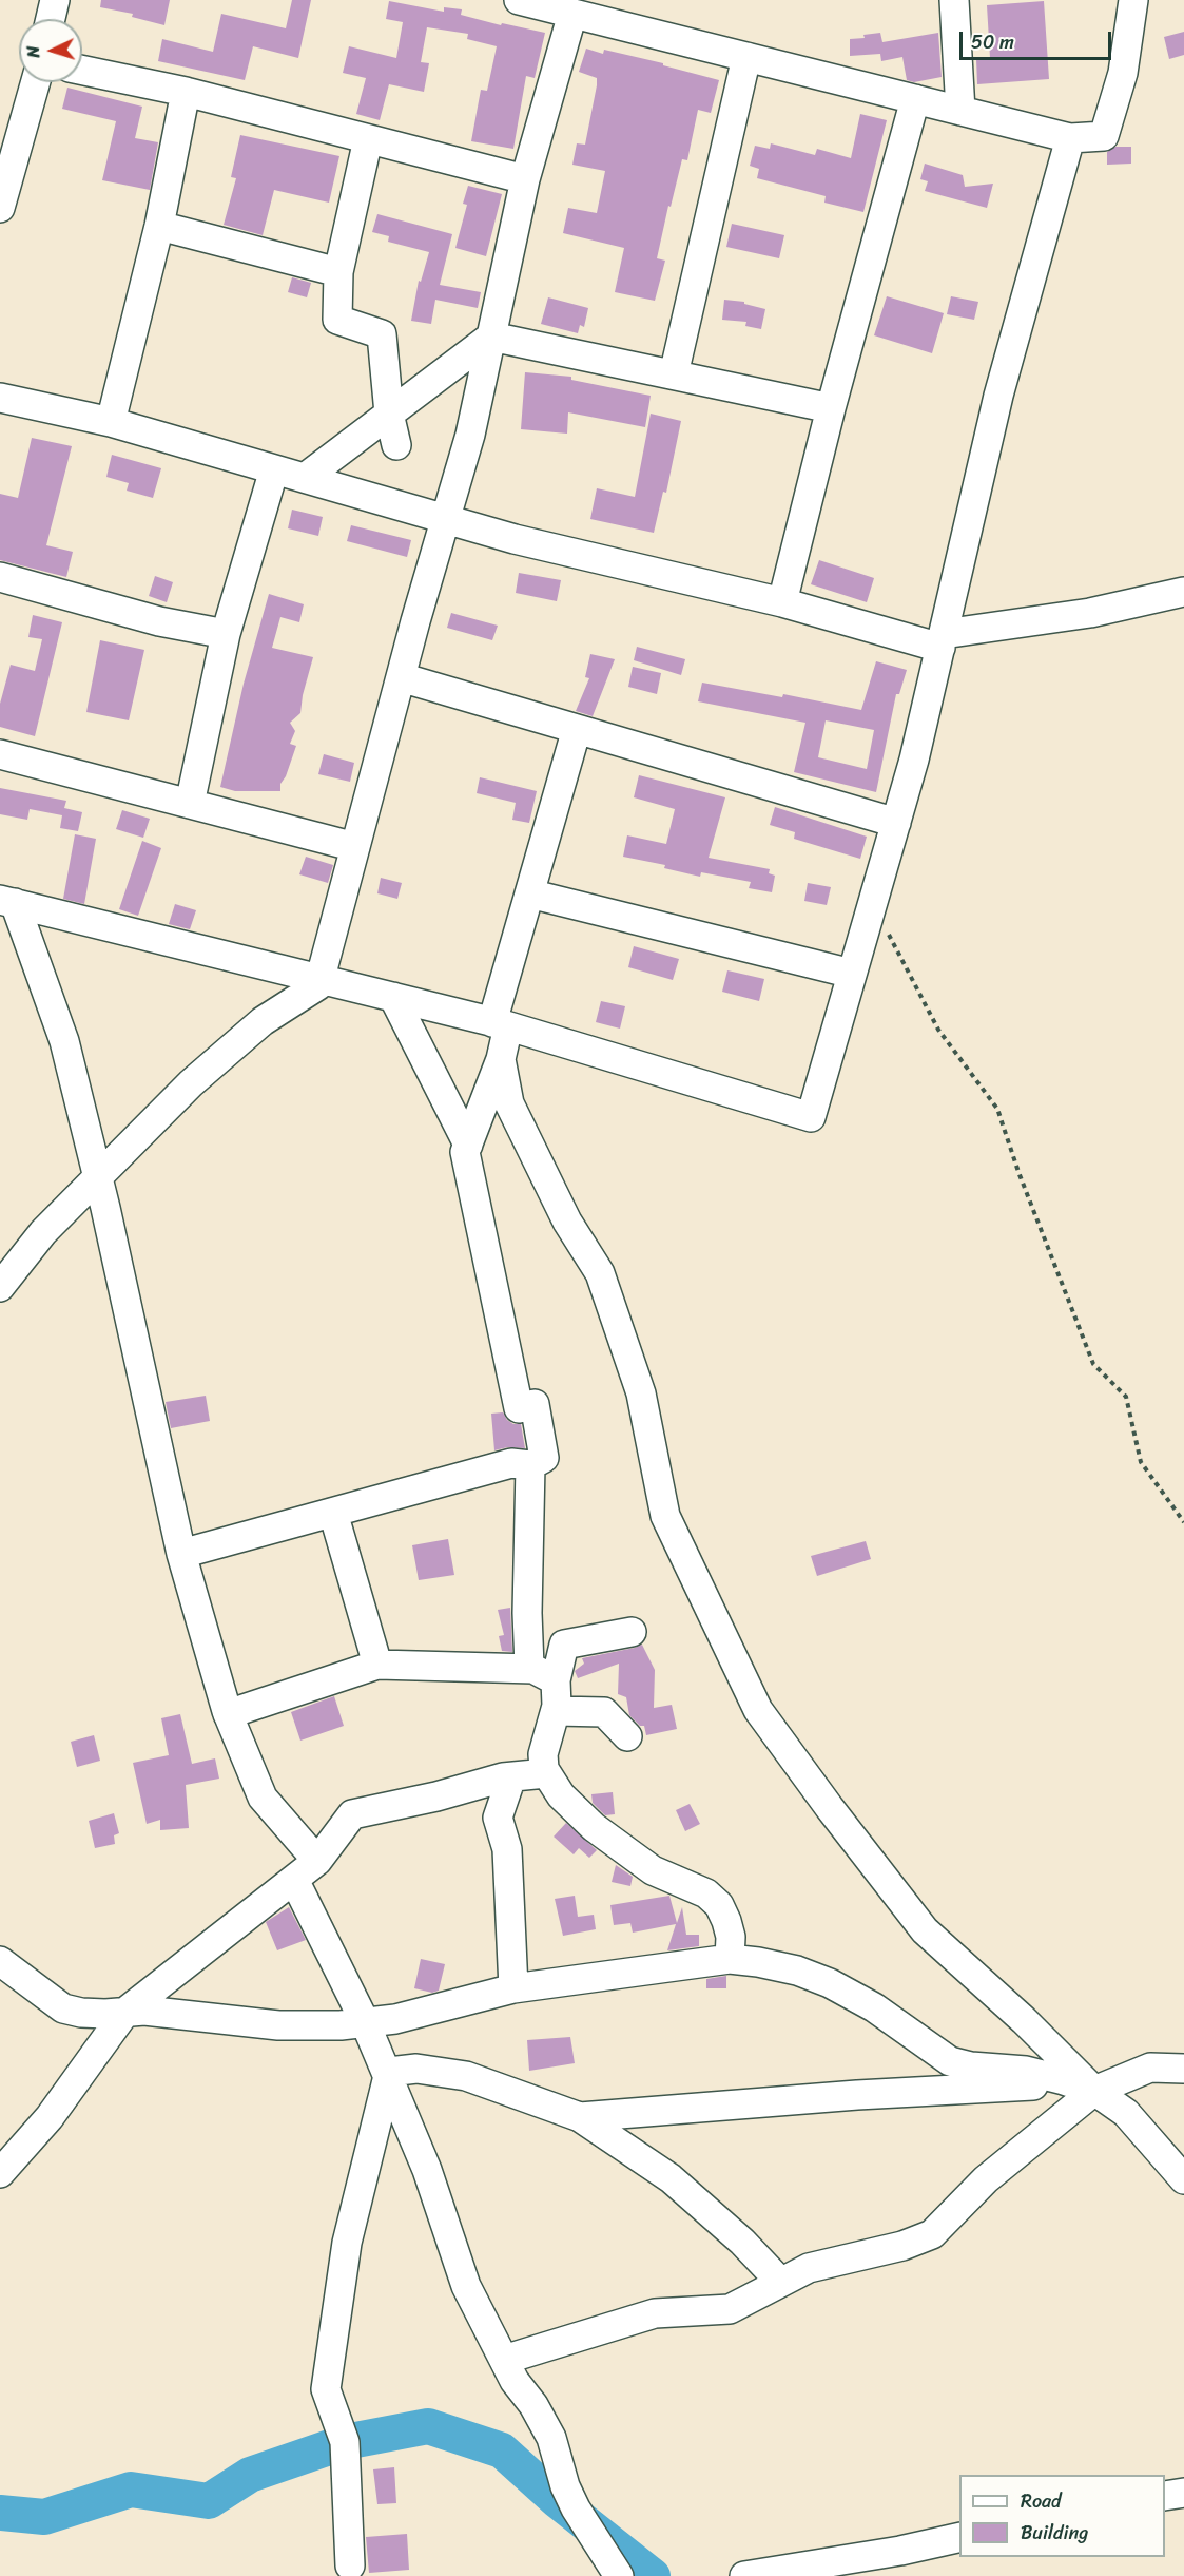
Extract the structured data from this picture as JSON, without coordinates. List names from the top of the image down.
{
  "legend": ["Road", "Building"],
  "scale_bar": "50 m",
  "north": "left"
}
